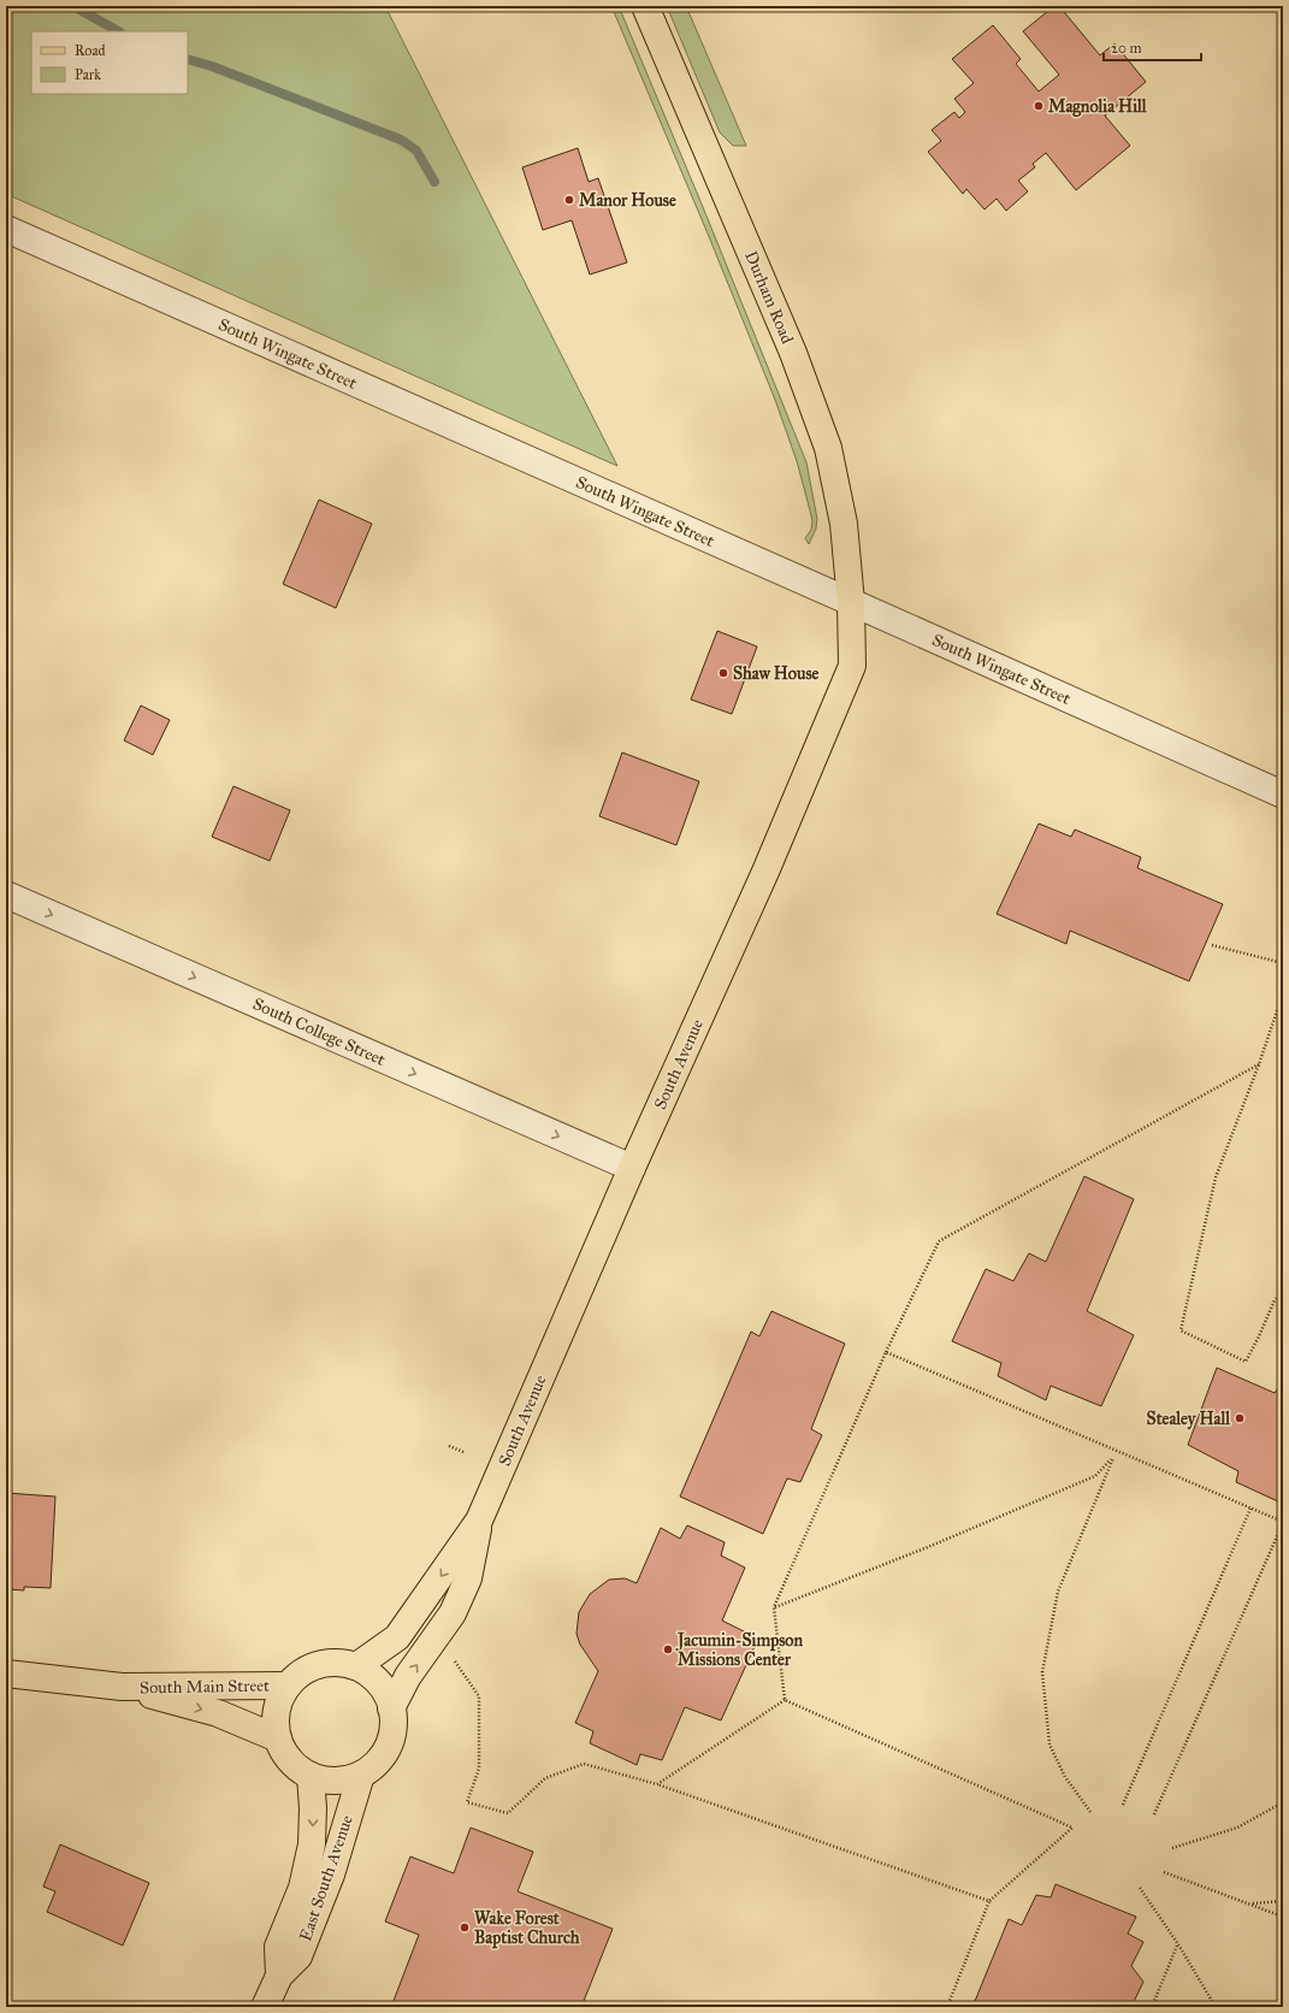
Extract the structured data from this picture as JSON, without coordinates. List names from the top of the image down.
{
  "streets": {
    "main road": [
      "Durham Road",
      "South Avenue",
      "South Main Street",
      "East South Avenue"
    ],
    "street": ["South Wingate Street", "South College Street"]
  },
  "crossings": [
    ["Durham Road", "South Wingate Street"],
    ["Durham Road", "South Avenue"],
    ["South Wingate Street", "South Avenue"],
    ["South College Street", "South Avenue"],
    ["South Avenue", "South Main Street"],
    ["South Avenue", "East South Avenue"],
    ["South Main Street", "East South Avenue"]
  ],
  "one_way": ["South College Street"],
  "places": [
    "Magnolia Hill",
    "Manor House",
    "Shaw House",
    "Stealey Hall",
    "Jacumin-Simpson Missions Center",
    "Wake Forest Baptist Church"
  ],
  "legend": ["Road", "Park"],
  "scale_bar": "20 m"
}
